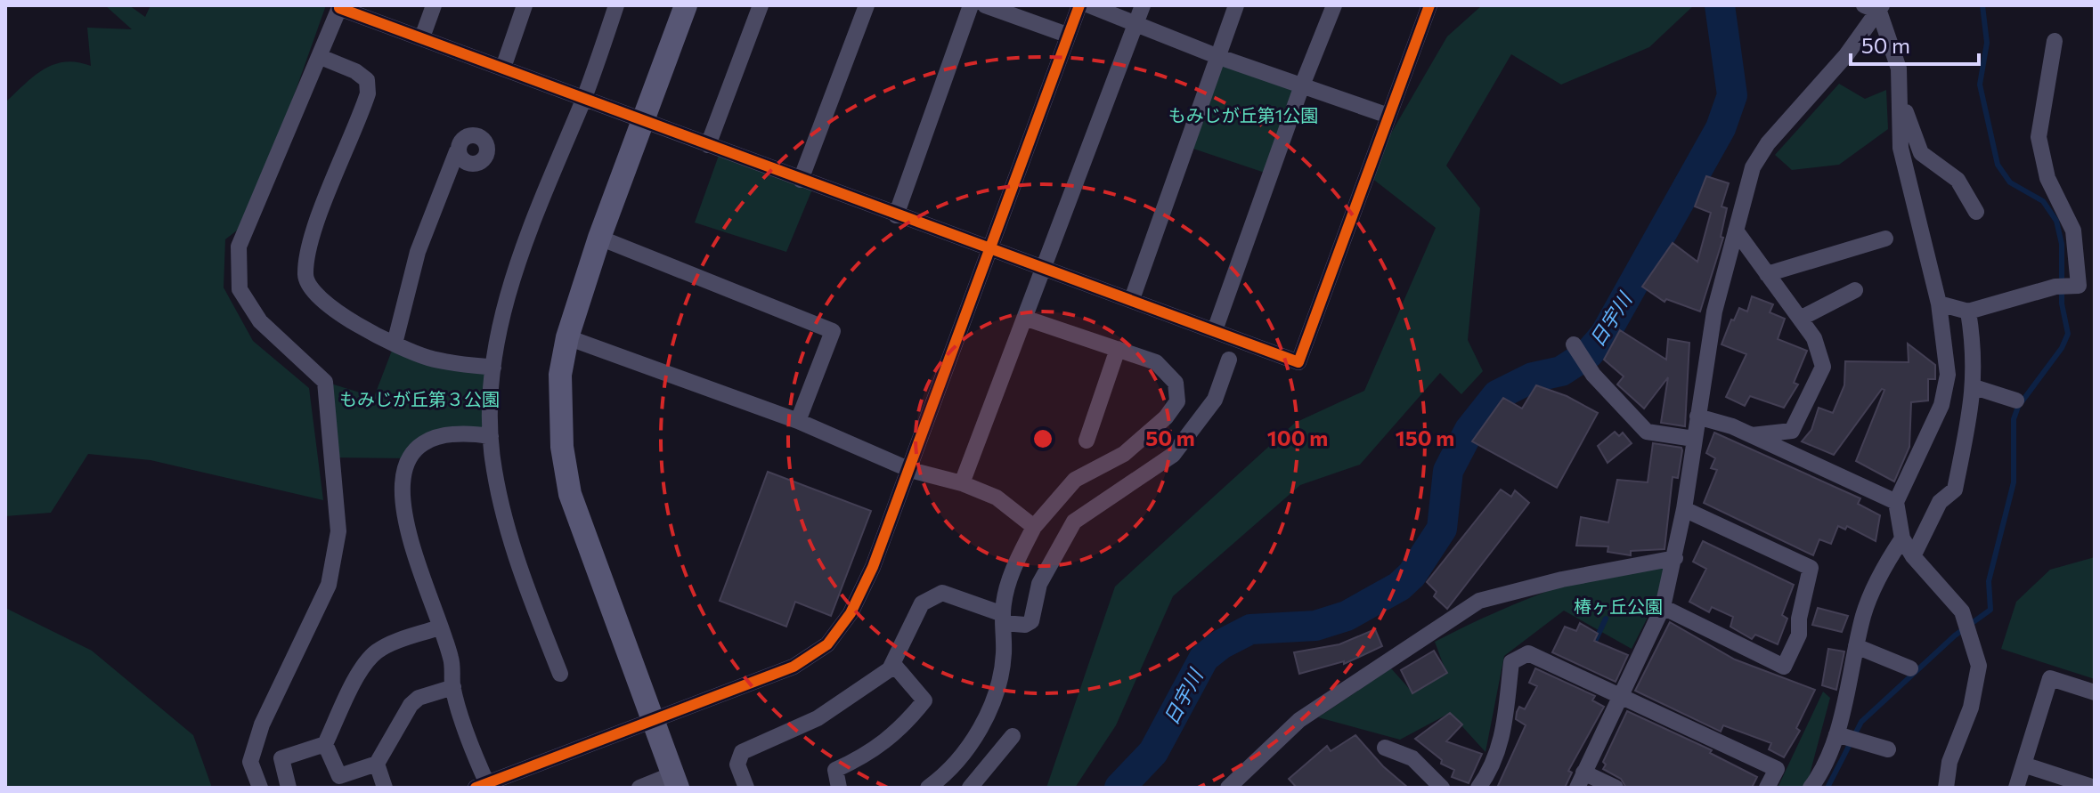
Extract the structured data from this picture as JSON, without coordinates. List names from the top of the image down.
{
  "water": ["日宇川"],
  "parks": ["もみじが丘第1公園", "もみじが丘第３公園", "椿ヶ丘公園"],
  "scale_bar": "50 m",
  "rings": ["50 m", "100 m", "150 m"]
}
